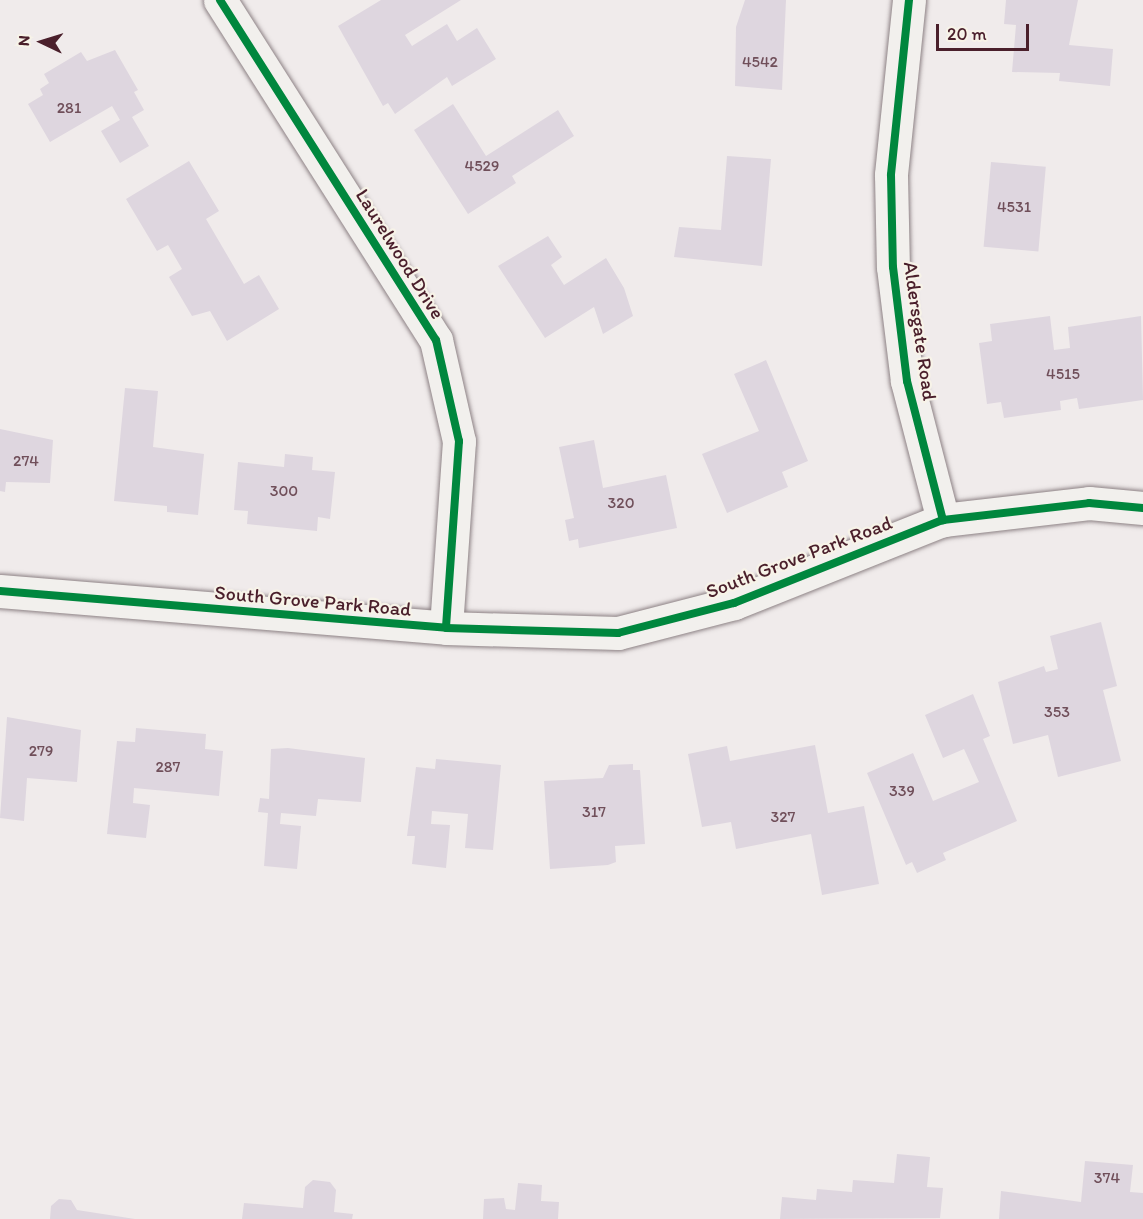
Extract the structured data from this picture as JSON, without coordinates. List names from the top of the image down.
{
  "streets": {
    "street": ["Laurelwood Drive", "Aldersgate Road", "South Grove Park Road"]
  },
  "crossings": [
    ["Laurelwood Drive", "South Grove Park Road"],
    ["Aldersgate Road", "South Grove Park Road"]
  ],
  "house_numbers": [
    "4542",
    "281",
    "4529",
    "4531",
    "4515",
    "274",
    "300",
    "320",
    "353",
    "279",
    "287",
    "339",
    "317",
    "327",
    "374"
  ],
  "scale_bar": "20 m",
  "north": "left"
}
